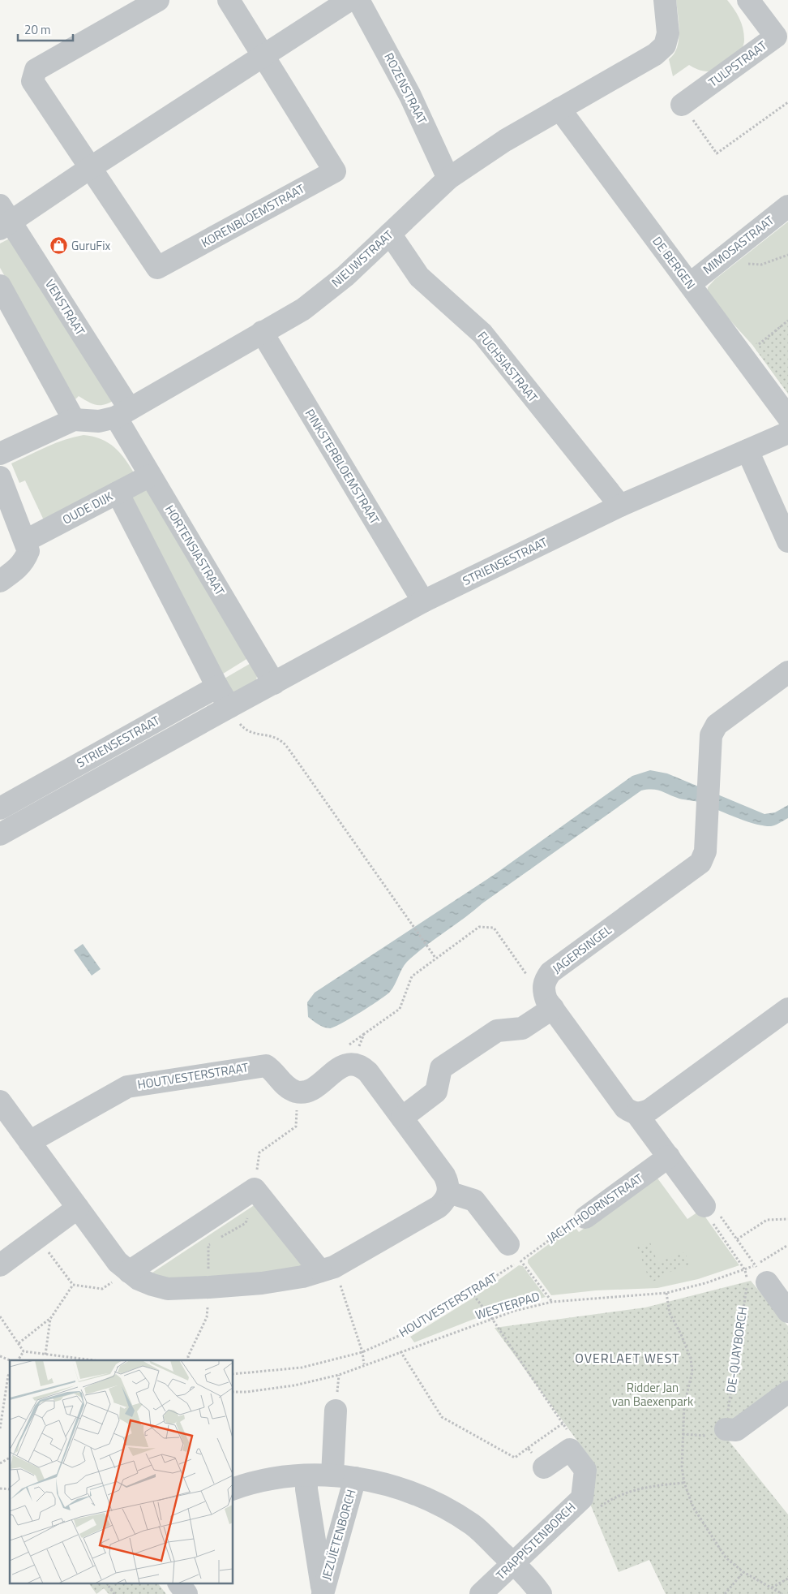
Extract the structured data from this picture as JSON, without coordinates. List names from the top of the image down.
{
  "streets": {
    "street": [
      "TULPSTRAAT",
      "ROZENSTRAAT",
      "KORENBLOEMSTRAAT",
      "MIMOSASTRAAT",
      "NIEUWSTRAAT",
      "DE BERGEN",
      "VENSTRAAT",
      "FUCHSIASTRAAT",
      "PINKSTERBLOEMSTRAAT",
      "OUDE DIJK",
      "HORTENSIASTRAAT",
      "STRIENSESTRAAT",
      "JAGERSINGEL",
      "HOUTVESTERSTRAAT",
      "JACHTHOORNSTRAAT",
      "JEZUÏETENBORCH",
      "TRAPPISTENBORCH"
    ],
    "path": ["WESTERPAD", "DE-QUAYBORCH"]
  },
  "crossings": [
    ["ROZENSTRAAT", "NIEUWSTRAAT"],
    ["MIMOSASTRAAT", "DE BERGEN"],
    ["NIEUWSTRAAT", "DE BERGEN"],
    ["NIEUWSTRAAT", "VENSTRAAT"],
    ["NIEUWSTRAAT", "FUCHSIASTRAAT"],
    ["NIEUWSTRAAT", "PINKSTERBLOEMSTRAAT"],
    ["NIEUWSTRAAT", "HORTENSIASTRAAT"],
    ["VENSTRAAT", "HORTENSIASTRAAT"],
    ["FUCHSIASTRAAT", "STRIENSESTRAAT"],
    ["PINKSTERBLOEMSTRAAT", "STRIENSESTRAAT"],
    ["OUDE DIJK", "HORTENSIASTRAAT"],
    ["HORTENSIASTRAAT", "STRIENSESTRAAT"],
    ["HOUTVESTERSTRAAT", "JACHTHOORNSTRAAT"],
    ["WESTERPAD", "DE-QUAYBORCH"]
  ],
  "districts": ["OVERLAET WEST"],
  "parks": ["Ridder Jan van Baexenpark"],
  "places": {
    "shop": ["GuruFix"]
  },
  "scale_bar": "20 m"
}
